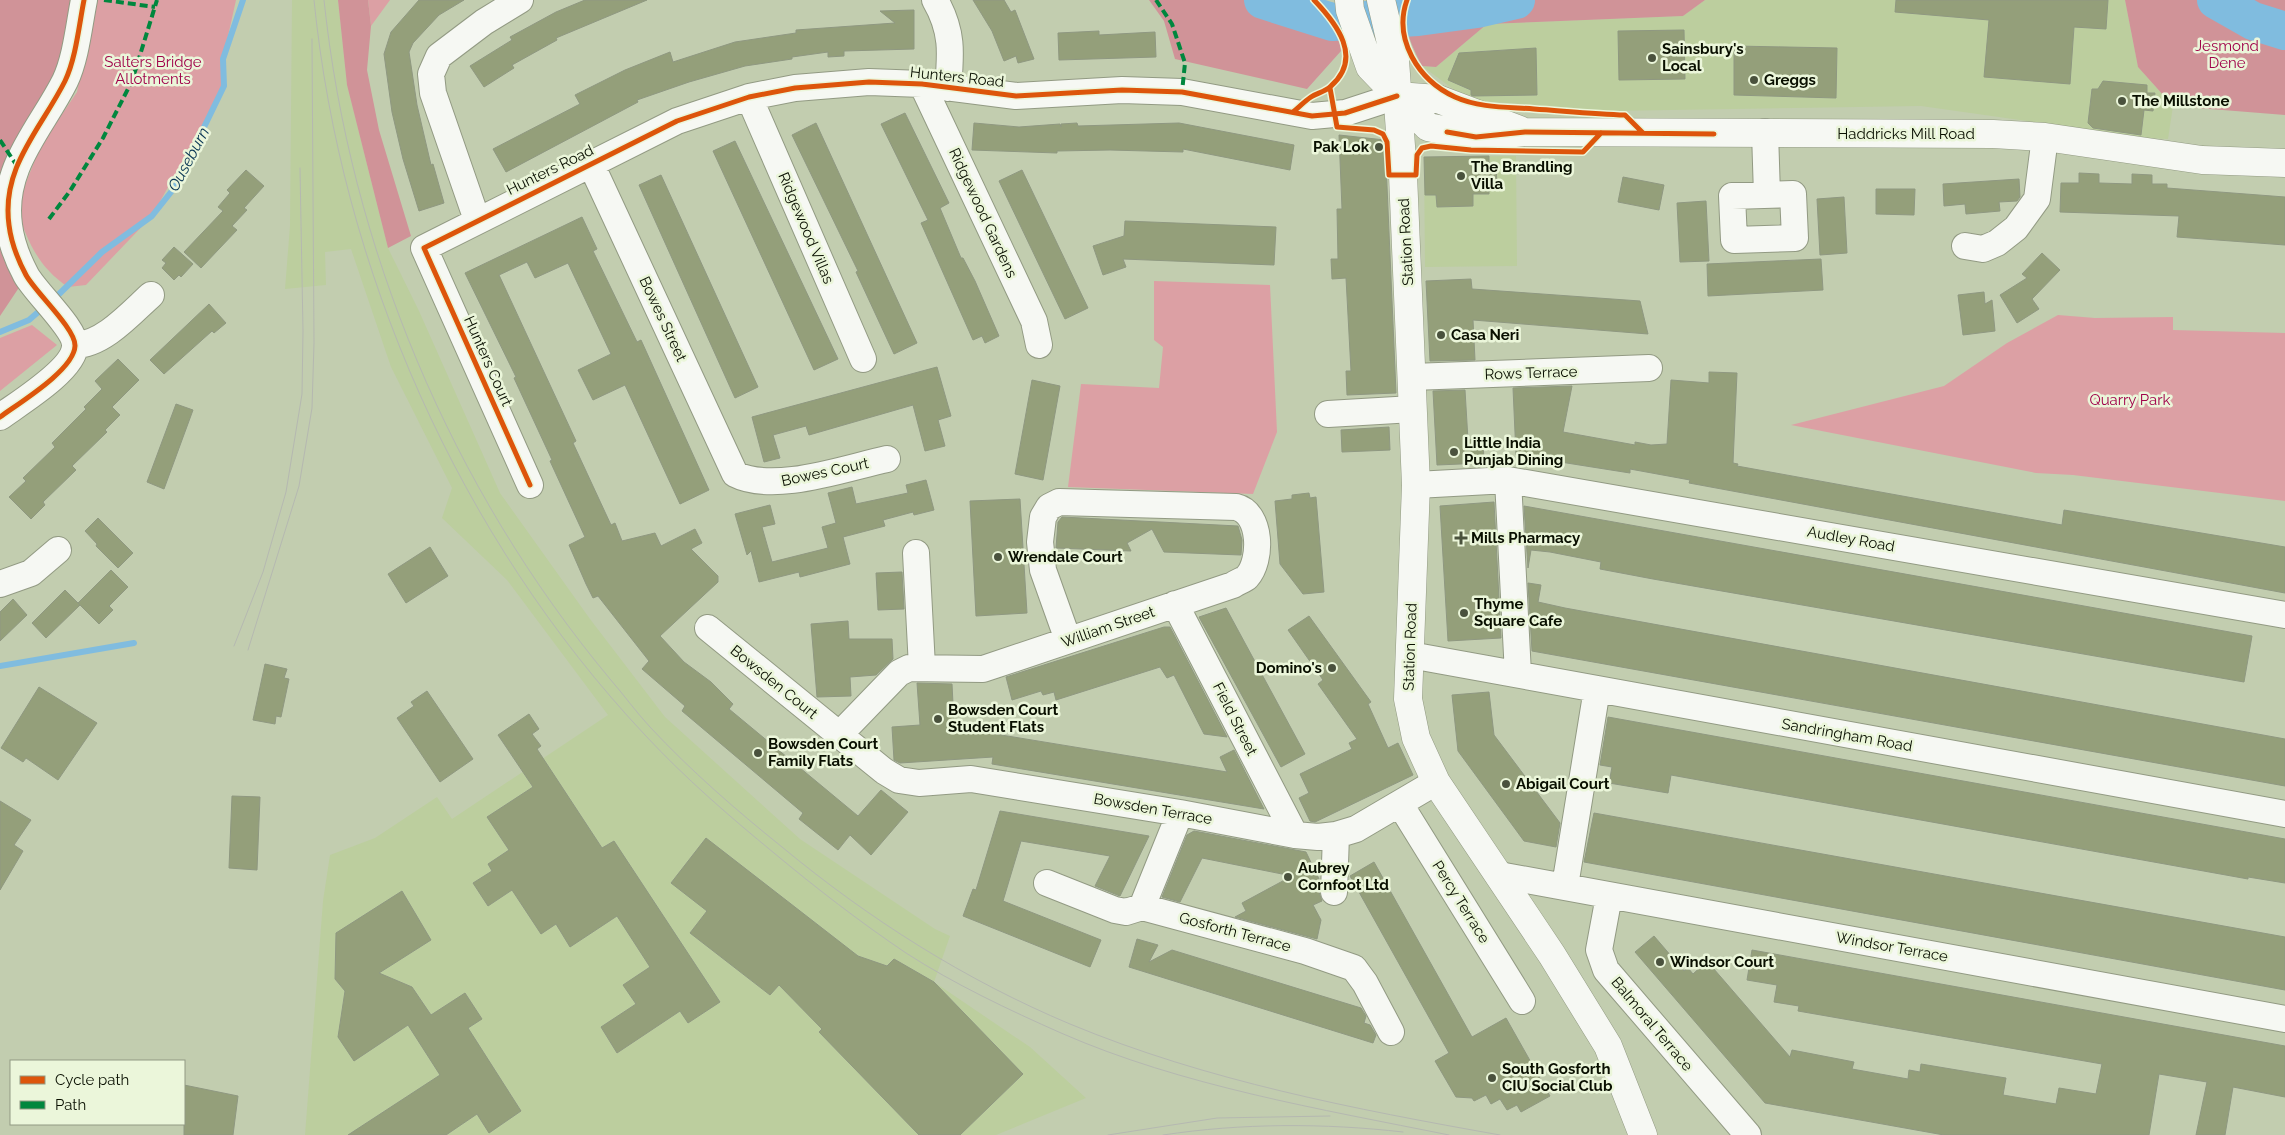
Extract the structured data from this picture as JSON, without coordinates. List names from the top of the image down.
{
  "streets": {
    "main road": ["Haddricks Mill Road", "Station Road"],
    "street": [
      "Hunters Road",
      "Ridgewood Gardens",
      "Ridgewood Villas",
      "Bowes Street",
      "Hunters Court",
      "Rows Terrace",
      "Bowes Court",
      "Audley Road",
      "William Street",
      "Bowsden Court",
      "Field Street",
      "Sandringham Road",
      "Bowsden Terrace",
      "Percy Terrace",
      "Gosforth Terrace",
      "Windsor Terrace",
      "Balmoral Terrace"
    ]
  },
  "crossings": [
    ["Hunters Road", "Haddricks Mill Road"],
    ["Hunters Road", "Ridgewood Gardens"],
    ["Hunters Road", "Ridgewood Villas"],
    ["Hunters Road", "Station Road"],
    ["Hunters Road", "Bowes Street"],
    ["Hunters Road", "Hunters Court"],
    ["Haddricks Mill Road", "Station Road"],
    ["Station Road", "Rows Terrace"],
    ["Station Road", "Audley Road"],
    ["Station Road", "Sandringham Road"],
    ["Station Road", "Bowsden Terrace"],
    ["Station Road", "Windsor Terrace"],
    ["Bowes Street", "Bowes Court"],
    ["William Street", "Field Street"],
    ["Bowsden Court", "Bowsden Terrace"],
    ["Field Street", "Bowsden Terrace"],
    ["Bowsden Terrace", "Percy Terrace"],
    ["Windsor Terrace", "Balmoral Terrace"]
  ],
  "water": ["Ouseburn"],
  "parks": ["Jesmond Dene", "Salters Bridge Allotments", "Quarry Park"],
  "places": {
    "other": [
      "Sainsbury's Local",
      "Greggs",
      "The Millstone",
      "Pak Lok",
      "The Brandling Villa",
      "Casa Neri",
      "Little India Punjab Dining",
      "Wrendale Court",
      "Thyme Square Cafe",
      "Domino's",
      "Bowsden Court Student Flats",
      "Bowsden Court Family Flats",
      "Abigail Court",
      "Aubrey Cornfoot Ltd",
      "Windsor Court",
      "South Gosforth CIU Social Club"
    ],
    "health": ["Mills Pharmacy"]
  },
  "legend": ["Cycle path", "Path"]
}
